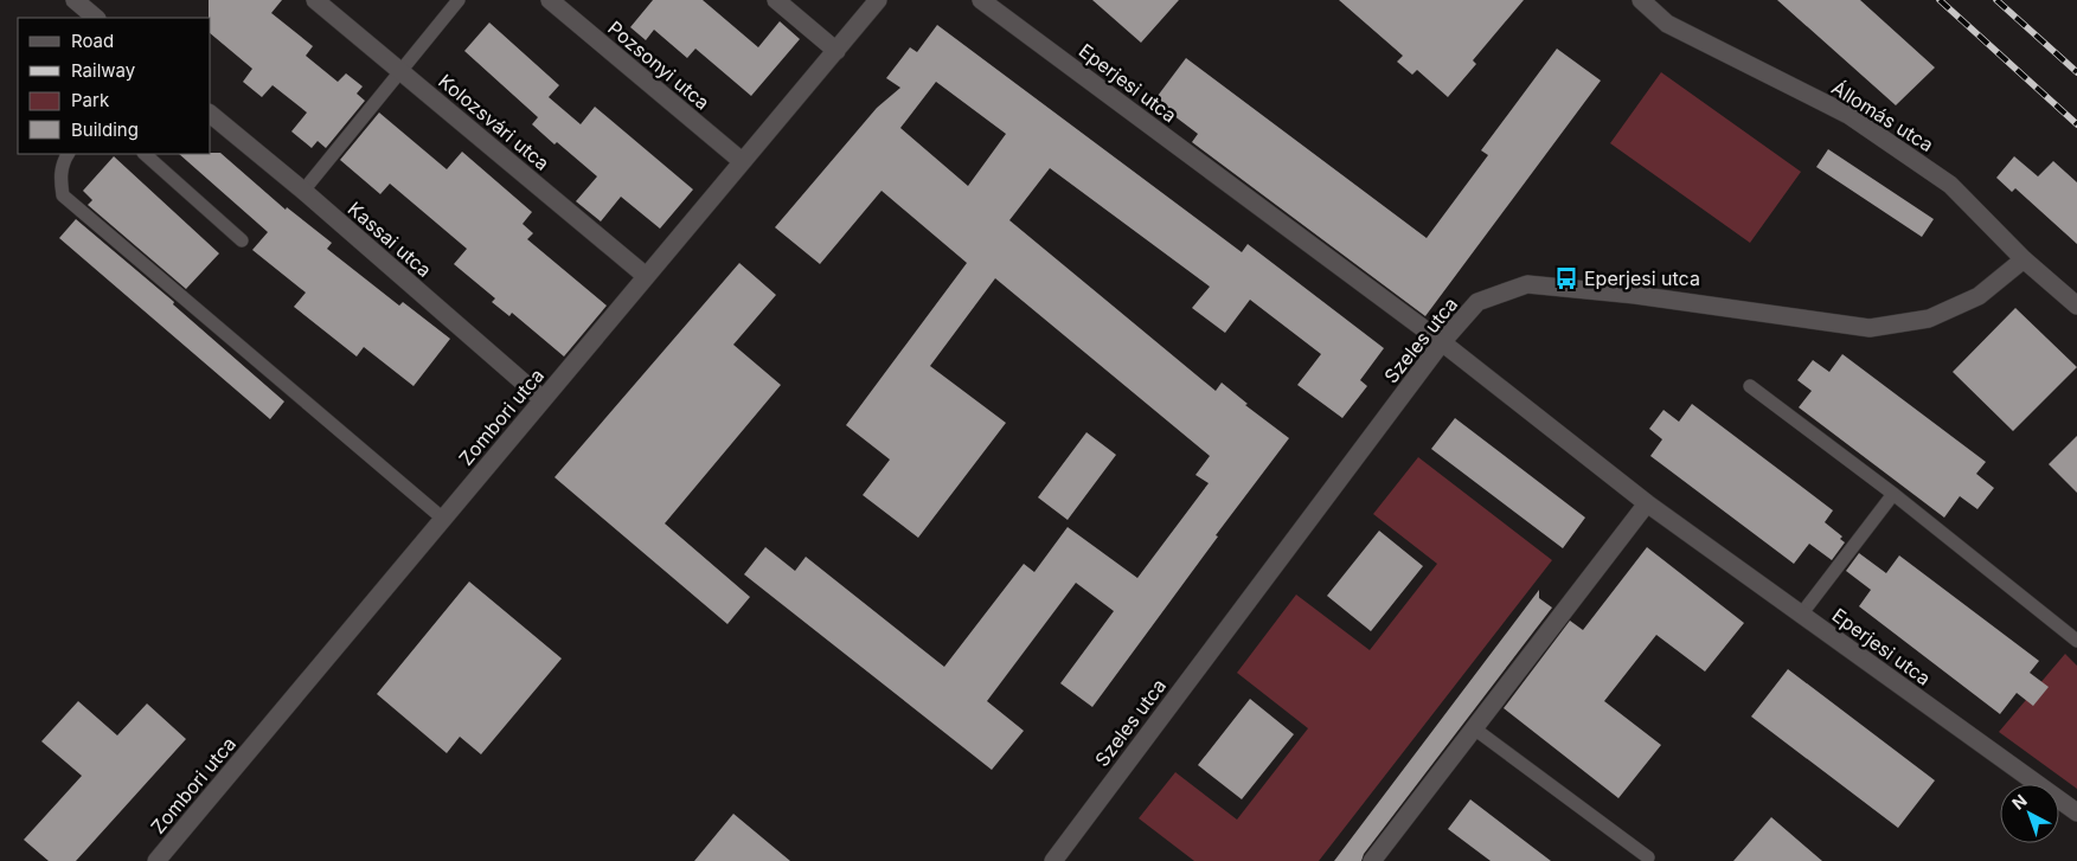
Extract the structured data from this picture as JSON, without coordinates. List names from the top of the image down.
{
  "streets": {
    "street": [
      "Pozsonyi utca",
      "Eperjesi utca",
      "Állomás utca",
      "Kolozsvári utca",
      "Kassai utca",
      "Szeles utca",
      "Zombori utca"
    ]
  },
  "crossings": [
    ["Pozsonyi utca", "Zombori utca"],
    ["Eperjesi utca", "Szeles utca"],
    ["Állomás utca", "Szeles utca"],
    ["Kolozsvári utca", "Zombori utca"],
    ["Kassai utca", "Zombori utca"]
  ],
  "places": {
    "bus stop": ["Eperjesi utca"]
  },
  "legend": [
    "Road",
    "Railway",
    "Park",
    "Building"
  ],
  "north": "top left"
}
